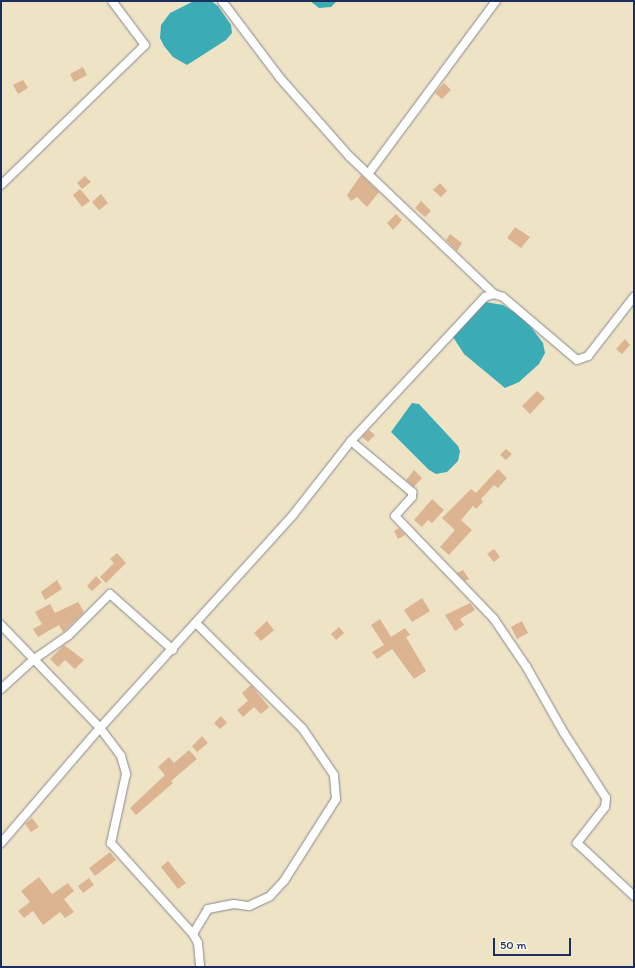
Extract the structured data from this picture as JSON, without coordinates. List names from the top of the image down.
{
  "scale_bar": "50 m"
}
